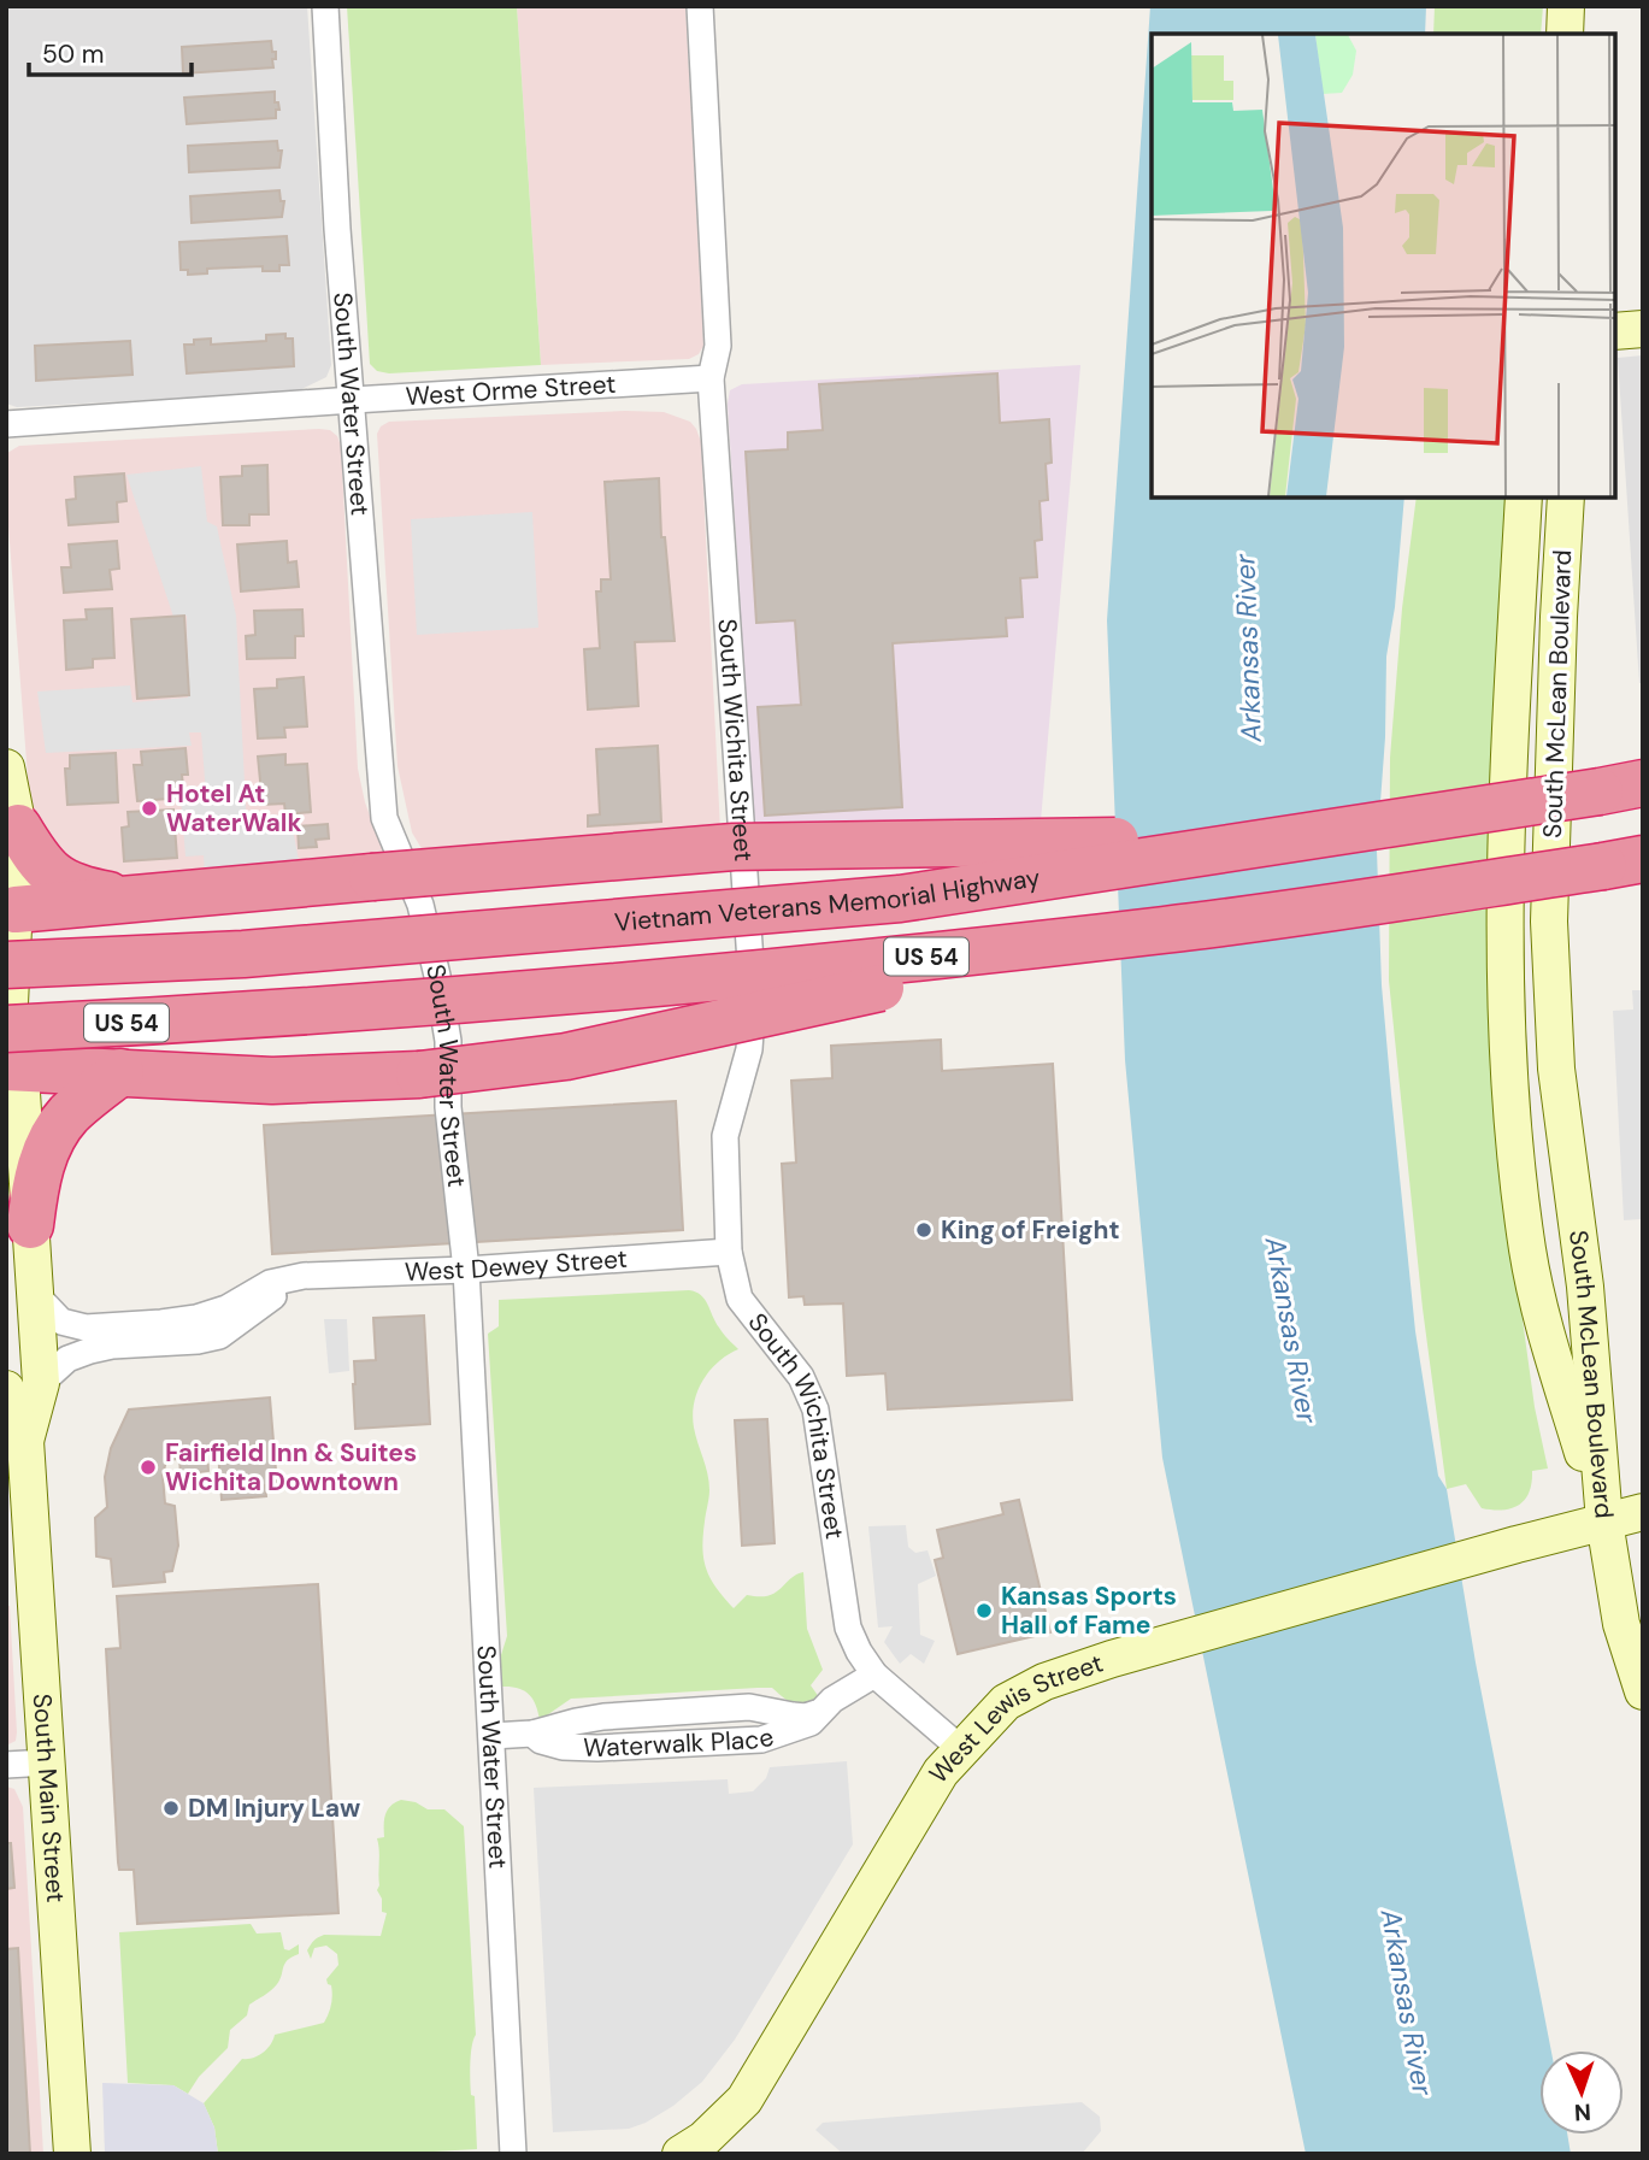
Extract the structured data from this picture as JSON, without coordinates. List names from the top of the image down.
{
  "streets": {
    "highway": ["Vietnam Veterans Memorial Highway", "US 54"],
    "street": [
      "West Orme Street",
      "South Water Street",
      "South McLean Boulevard",
      "South Wichita Street",
      "West Dewey Street",
      "West Lewis Street",
      "Waterwalk Place",
      "South Main Street"
    ]
  },
  "crossings": [
    ["West Orme Street", "South Water Street"],
    ["West Orme Street", "South Wichita Street"],
    ["South Water Street", "West Dewey Street"],
    ["South Water Street", "Waterwalk Place"],
    ["South McLean Boulevard", "West Lewis Street"],
    ["South Wichita Street", "West Dewey Street"],
    ["South Wichita Street", "West Lewis Street"],
    ["South Wichita Street", "Waterwalk Place"],
    ["West Dewey Street", "South Main Street"]
  ],
  "water": ["Arkansas River"],
  "places": [
    "Hotel At WaterWalk",
    "King of Freight",
    "Fairfield Inn & Suites Wichita Downtown",
    "Kansas Sports Hall of Fame",
    "DM Injury Law"
  ],
  "scale_bar": "50 m",
  "north": "bottom"
}
